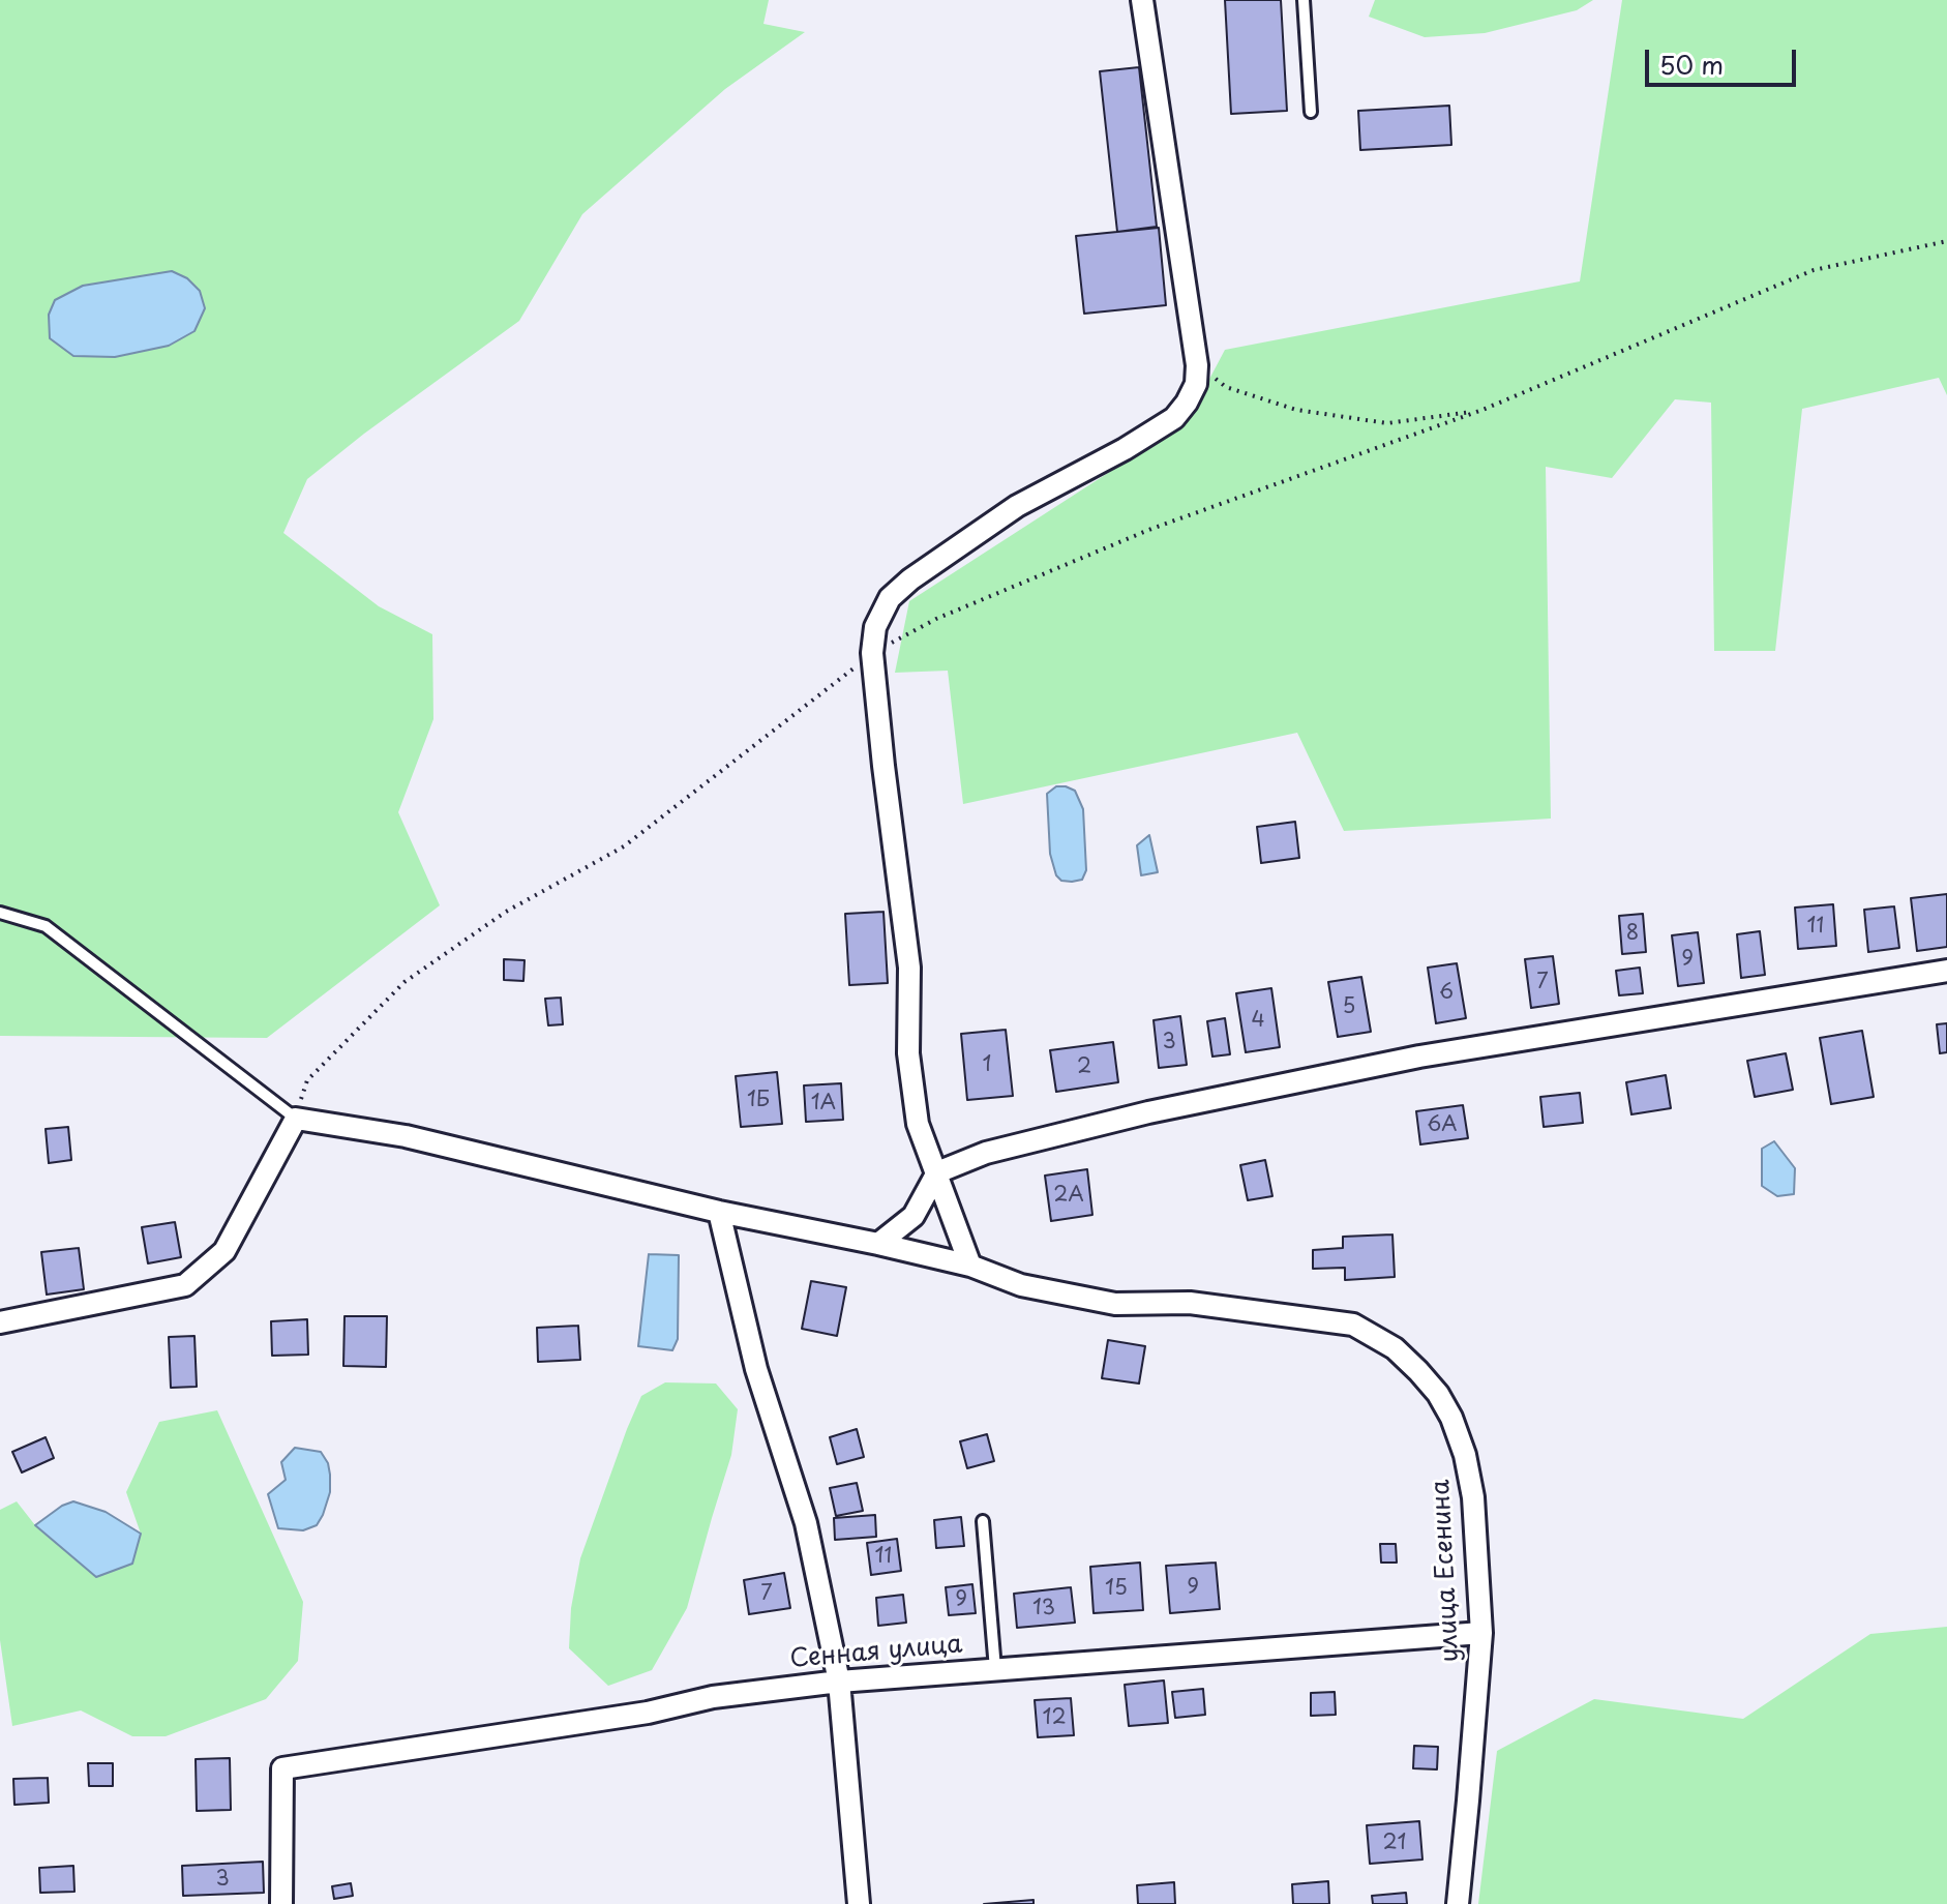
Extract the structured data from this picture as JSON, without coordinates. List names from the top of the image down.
{
  "streets": {
    "street": ["улица Есенина", "Сенная улица"]
  },
  "crossings": [
    ["улица Есенина", "Сенная улица"]
  ],
  "house_numbers": [
    "11",
    "8",
    "9",
    "7",
    "6",
    "5",
    "4",
    "3",
    "1",
    "2",
    "1Б",
    "1А",
    "6А",
    "2А",
    "11",
    "9",
    "15",
    "7",
    "9",
    "13",
    "12",
    "21",
    "3"
  ],
  "scale_bar": "50 m"
}
